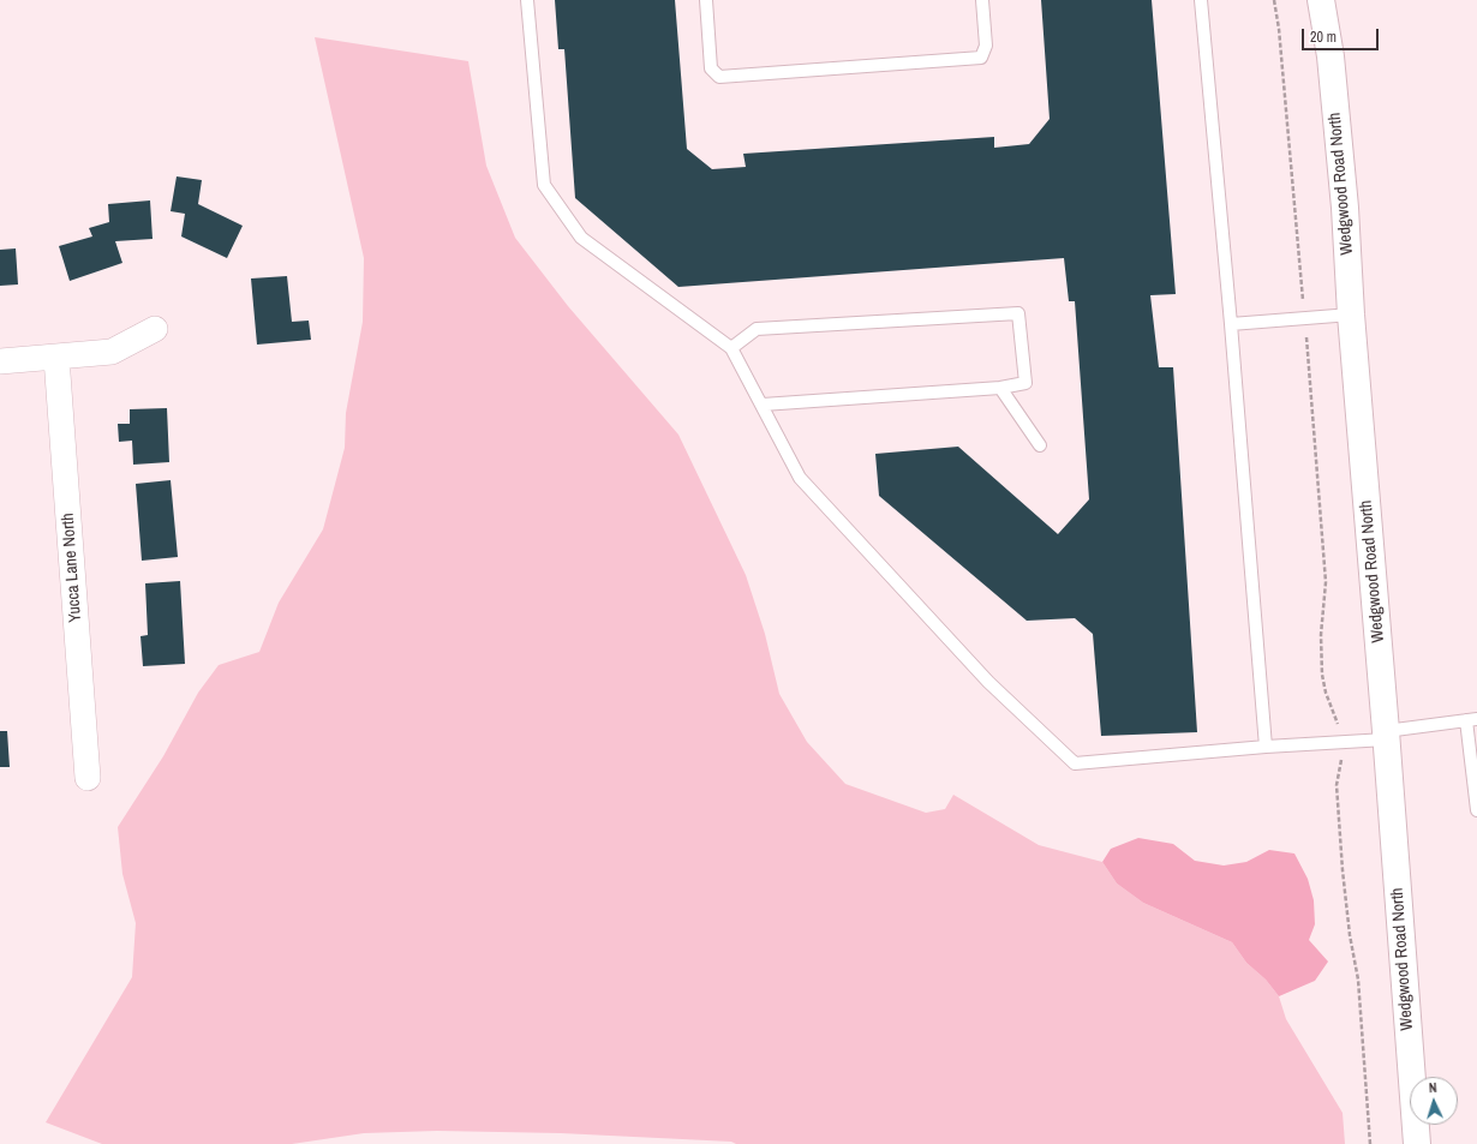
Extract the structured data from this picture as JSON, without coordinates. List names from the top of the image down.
{
  "streets": {
    "street": ["Wedgwood Road North", "Yucca Lane North"]
  },
  "scale_bar": "20 m",
  "north": "top"
}
